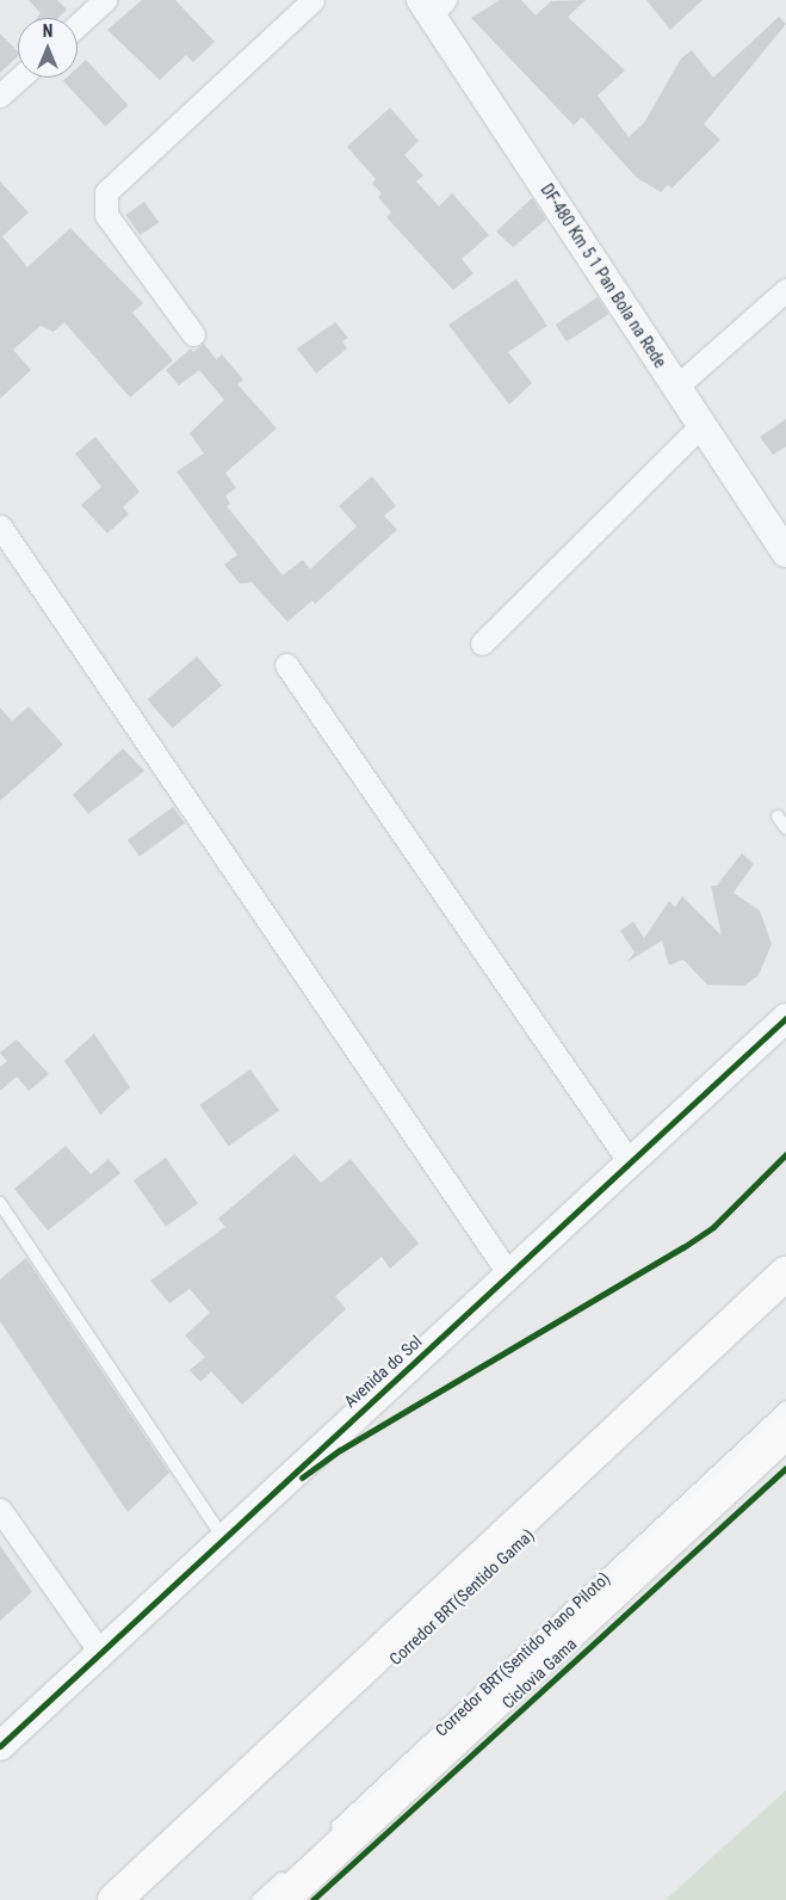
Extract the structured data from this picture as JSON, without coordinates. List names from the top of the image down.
{
  "streets": {
    "street": ["DF-480 Km 5 1 Pan Bola na Rede", "Avenida do Sol"],
    "lane": ["Corredor BRT(Sentido Plano Piloto)"],
    "cycle path": ["Ciclovia Gama"]
  },
  "north": "top"
}
